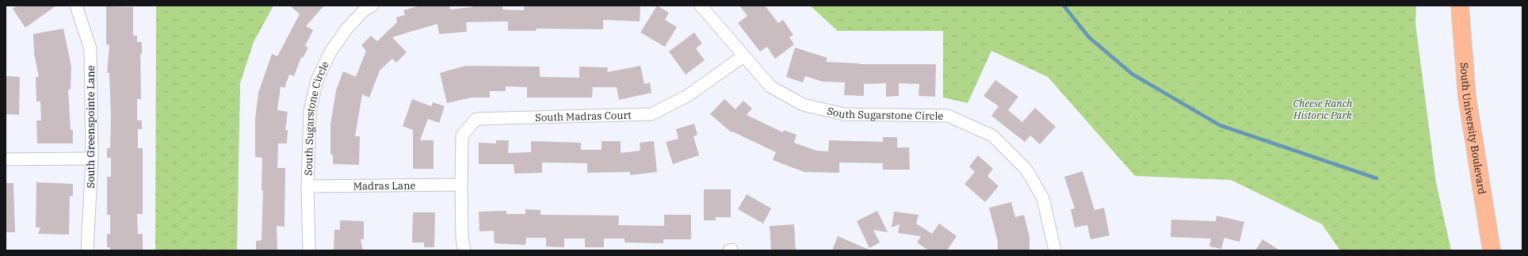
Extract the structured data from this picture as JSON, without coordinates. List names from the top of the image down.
{
  "streets": {
    "main road": ["South University Boulevard"],
    "street": [
      "South Sugarstone Circle",
      "South Madras Court",
      "South Greenspointe Lane",
      "Madras Lane"
    ]
  },
  "crossings": [
    ["South Sugarstone Circle", "South Madras Court"],
    ["South Sugarstone Circle", "Madras Lane"],
    ["South Madras Court", "Madras Lane"]
  ],
  "parks": ["Cheese Ranch Historic Park"]
}
